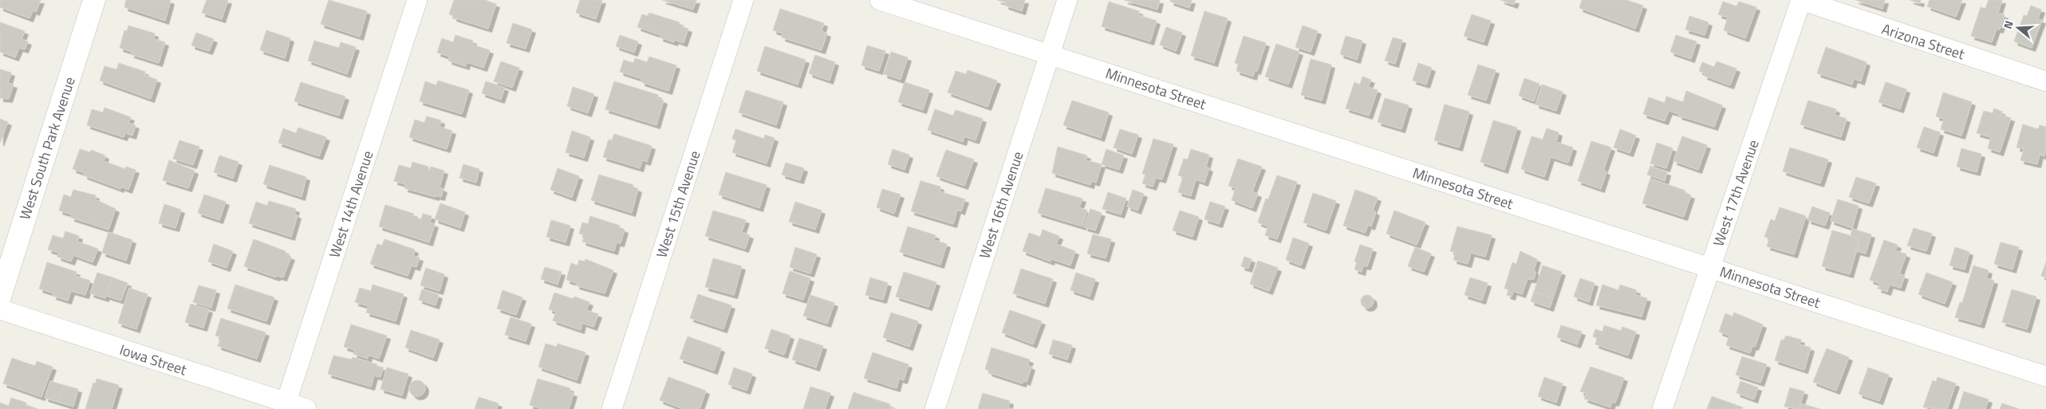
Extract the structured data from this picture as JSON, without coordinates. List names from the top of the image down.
{
  "streets": {
    "main road": ["West South Park Avenue"],
    "street": [
      "Arizona Street",
      "Minnesota Street",
      "West 17th Avenue",
      "West 14th Avenue",
      "West 15th Avenue",
      "West 16th Avenue",
      "Iowa Street"
    ]
  },
  "crossings": [
    ["Arizona Street", "West 17th Avenue"],
    ["Minnesota Street", "West 17th Avenue"],
    ["Minnesota Street", "West 16th Avenue"],
    ["West 14th Avenue", "Iowa Street"]
  ],
  "north": "left"
}
